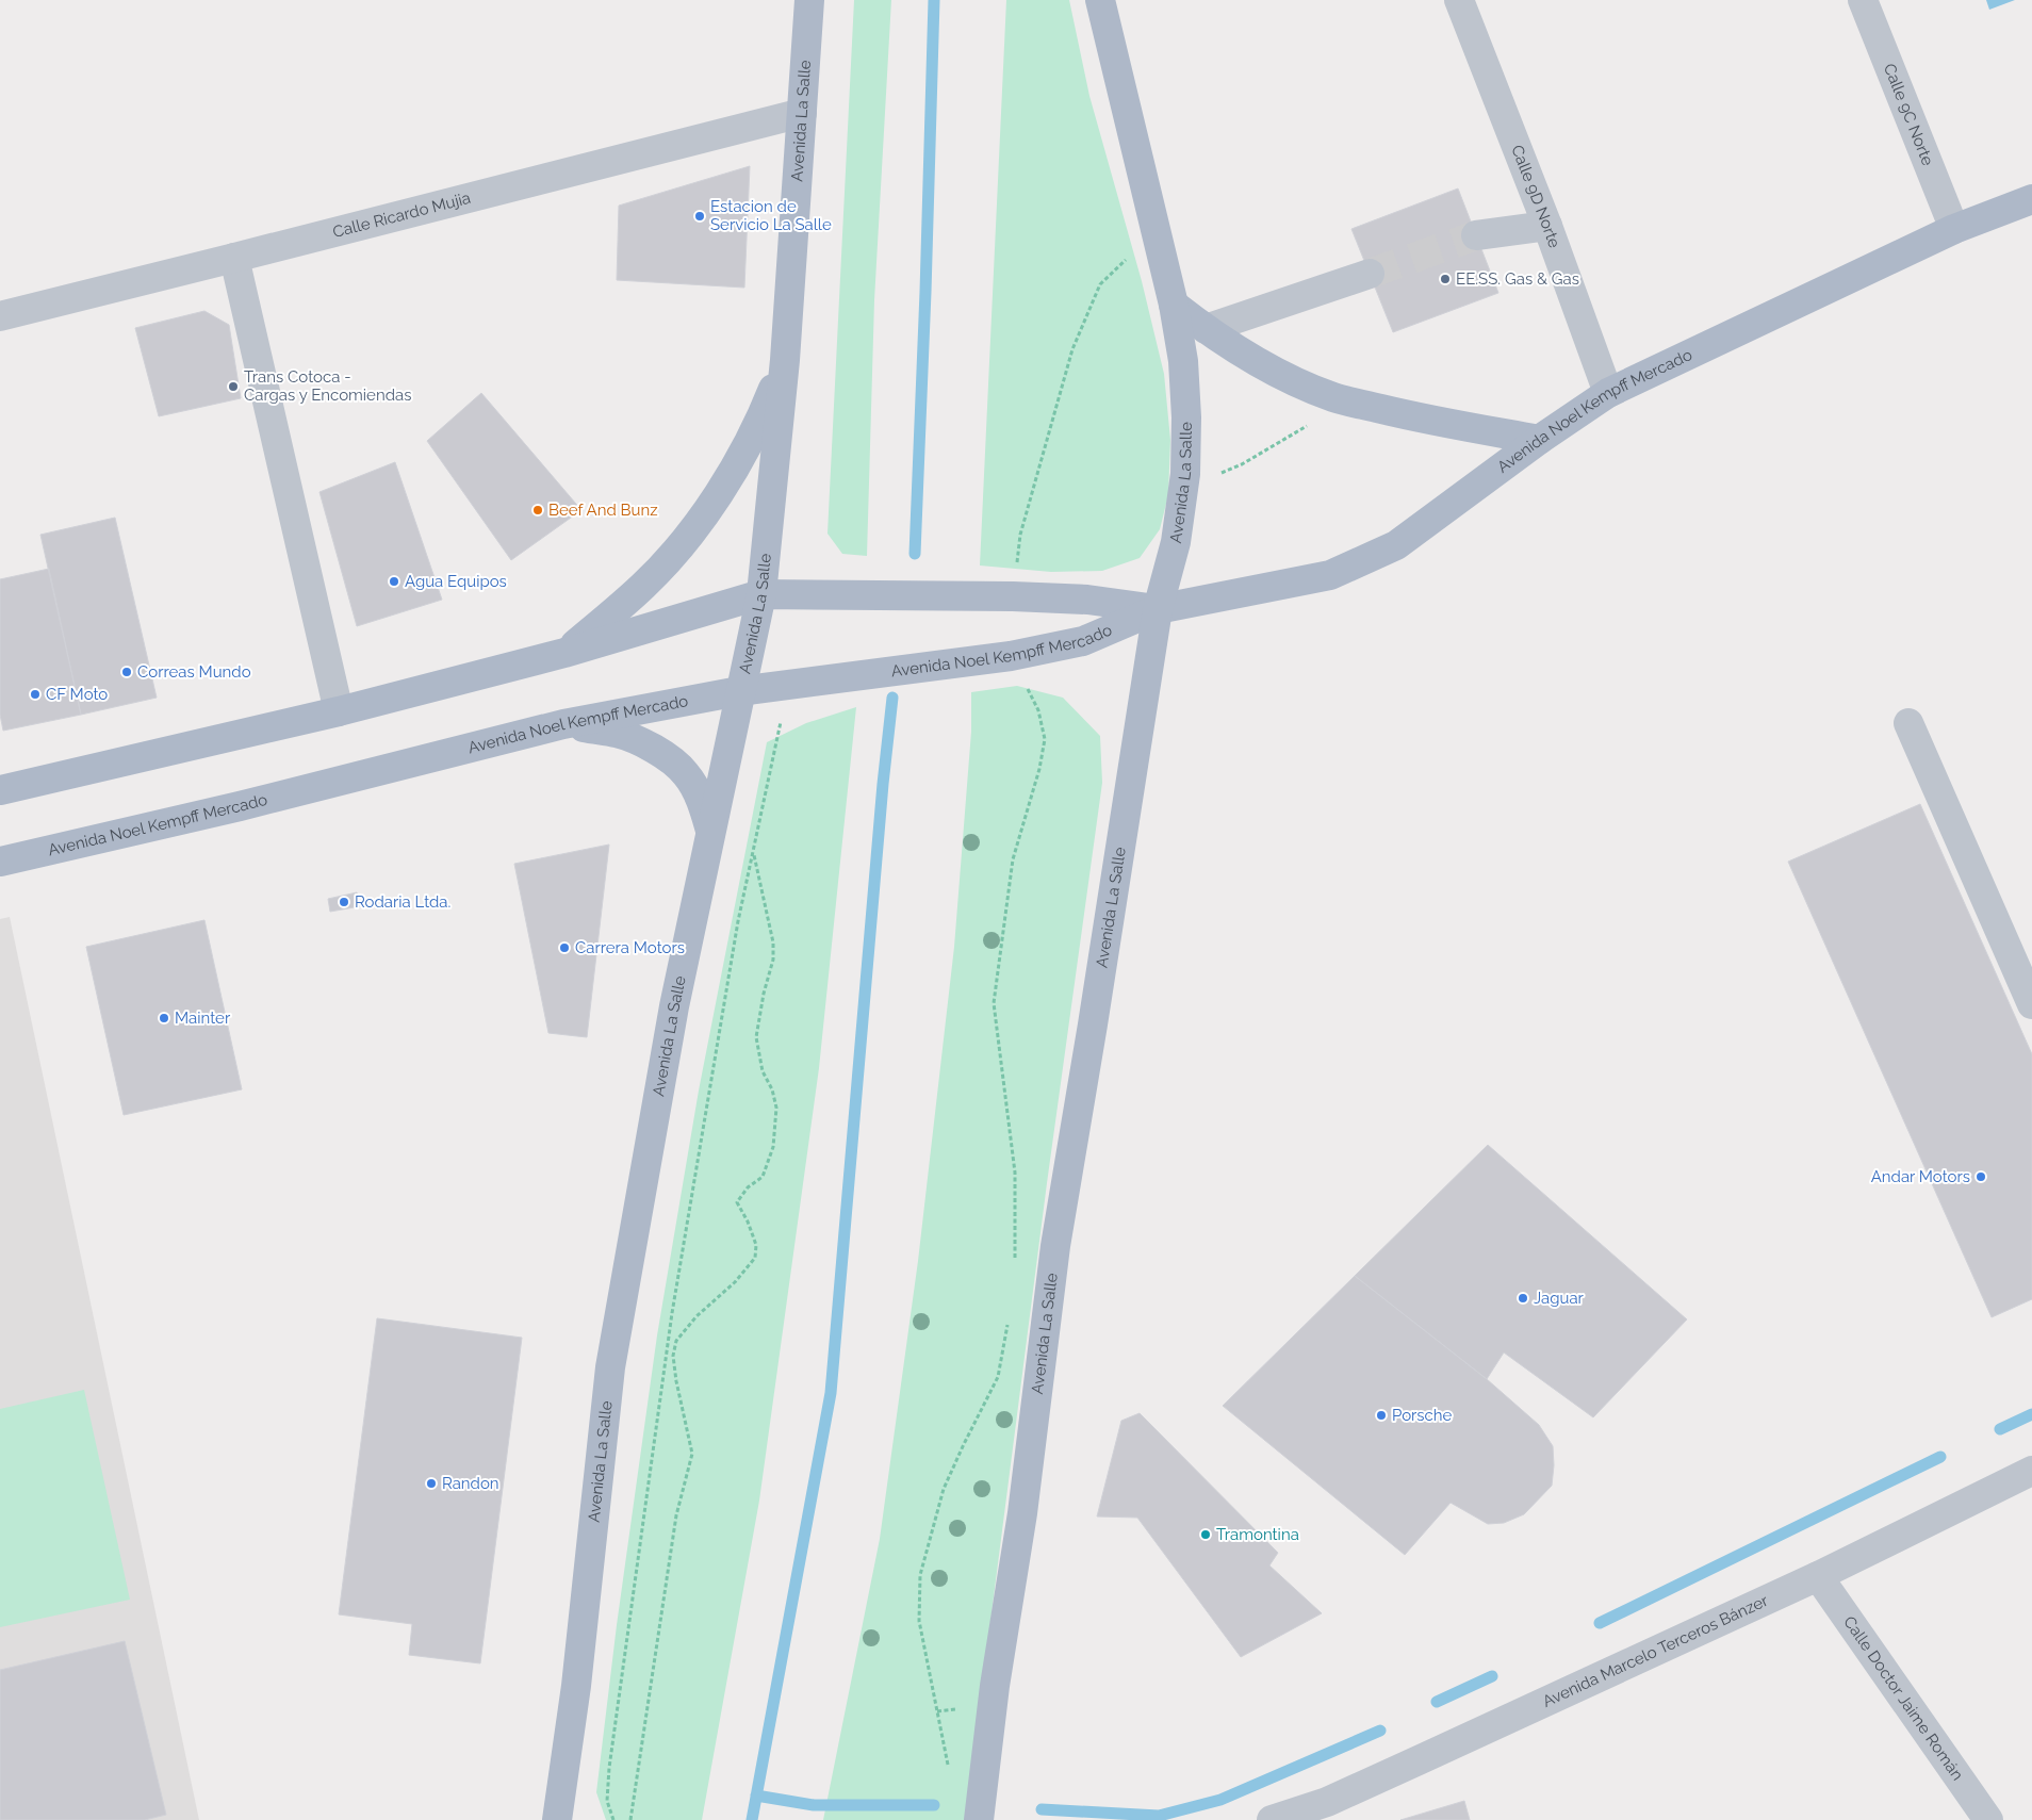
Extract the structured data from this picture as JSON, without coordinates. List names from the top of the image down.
{
  "streets": {
    "main road": ["Avenida La Salle", "Avenida Noel Kempff Mercado"],
    "street": [
      "Calle 9C Norte",
      "Calle 9D Norte",
      "Calle Ricardo Mujia",
      "Avenida Marcelo Terceros Bánzer",
      "Calle Doctor Jaime Román"
    ]
  },
  "crossings": [
    ["Calle 9C Norte", "Avenida Noel Kempff Mercado"],
    ["Avenida La Salle", "Calle Ricardo Mujia"],
    ["Avenida La Salle", "Avenida Noel Kempff Mercado"],
    ["Calle 9D Norte", "Avenida Noel Kempff Mercado"],
    ["Avenida Marcelo Terceros Bánzer", "Calle Doctor Jaime Román"]
  ],
  "places": [
    "Estacion de Servicio La Salle",
    "EE.SS. Gas & Gas",
    "Trans Cotoca - Cargas y Encomiendas",
    "Beef And Bunz",
    "Agua Equipos",
    "Correas Mundo",
    "CF Moto",
    "Rodaria Ltda.",
    "Carrera Motors",
    "Mainter",
    "Andar Motors",
    "Jaguar",
    "Porsche",
    "Randon",
    "Tramontina"
  ]
}
